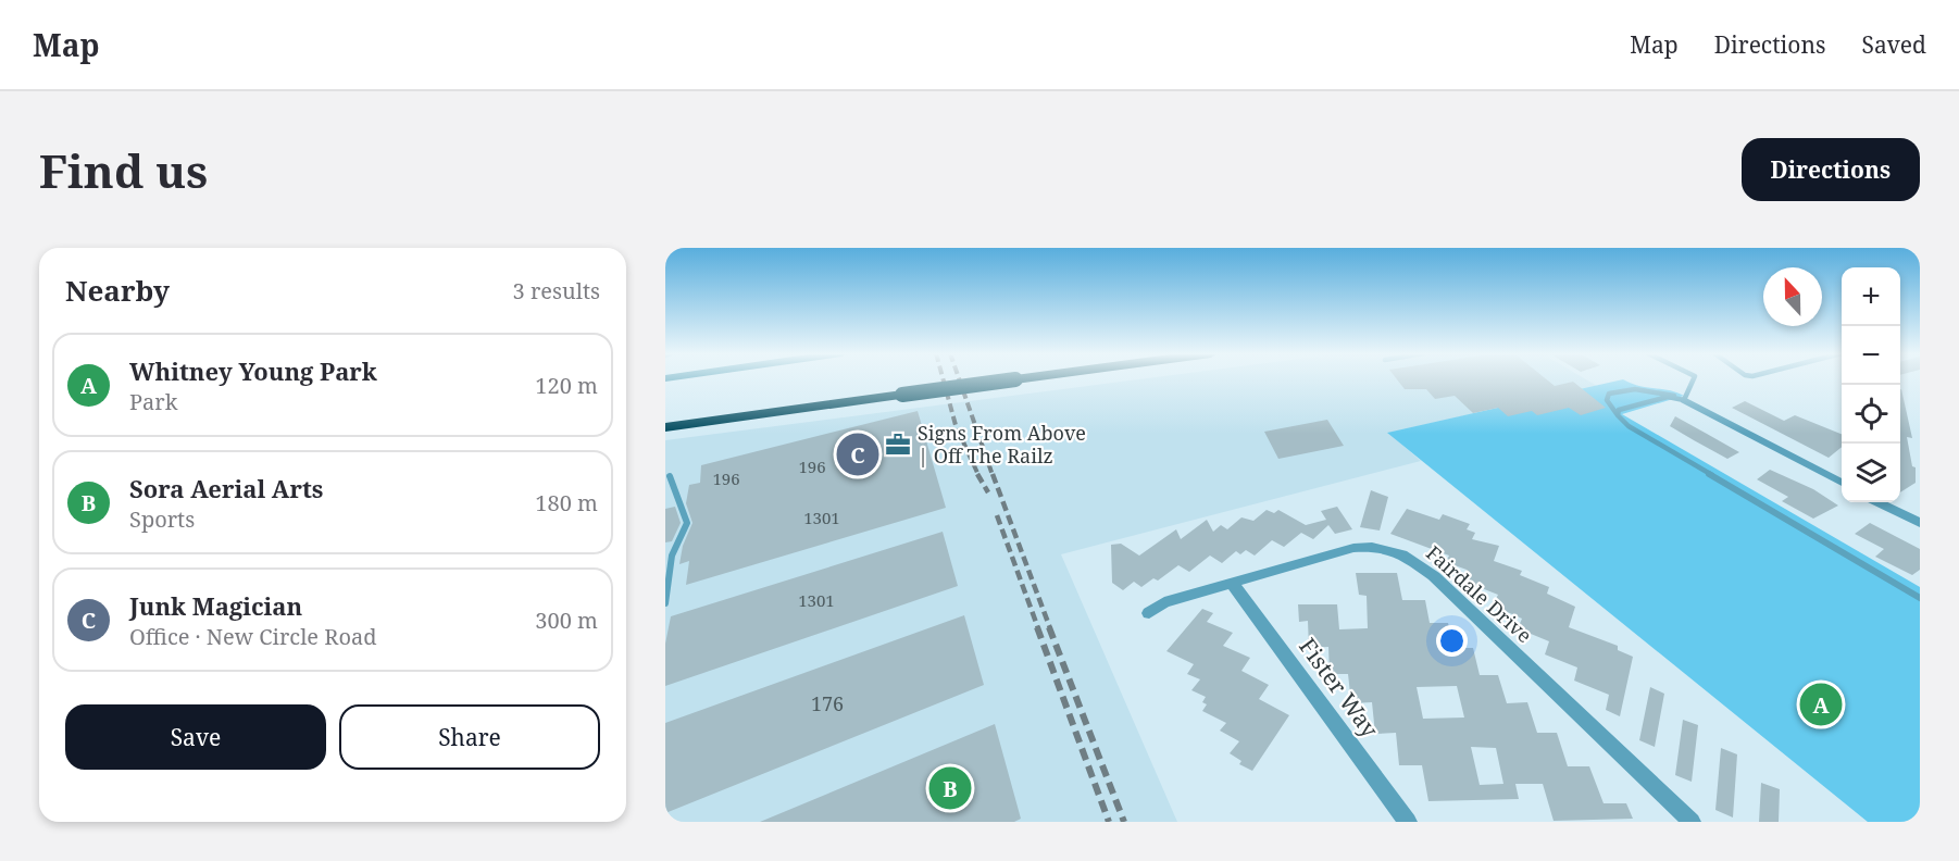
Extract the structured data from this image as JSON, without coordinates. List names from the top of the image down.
{
  "streets": {
    "street": ["Fairdale Drive", "Fister Way"]
  },
  "crossings": [
    ["Fairdale Drive", "Fister Way"]
  ],
  "places": {
    "office": ["Signs From Above | Off The Railz"]
  },
  "house_numbers": [
    "196",
    "196",
    "1301",
    "1301",
    "176"
  ],
  "north": "top",
  "page": {
    "header": "Map",
    "nav": ["Map", "Directions", "Saved"],
    "buttons": [
      "Directions",
      ["Save", "Share"]
    ],
    "title": "Find us",
    "heading": ["Nearby", "3 results"],
    "map_buttons": ["+", "−"],
    "list": [
      {
        "mark": "A",
        "name": "Whitney Young Park",
        "note": "Park",
        "value": "120 m"
      },
      {
        "mark": "B",
        "name": "Sora Aerial Arts",
        "note": "Sports",
        "value": "180 m"
      },
      {
        "mark": "C",
        "name": "Junk Magician",
        "note": "Office · New Circle Road",
        "value": "300 m"
      }
    ],
    "pins": ["C", "A", "B"]
  }
}
